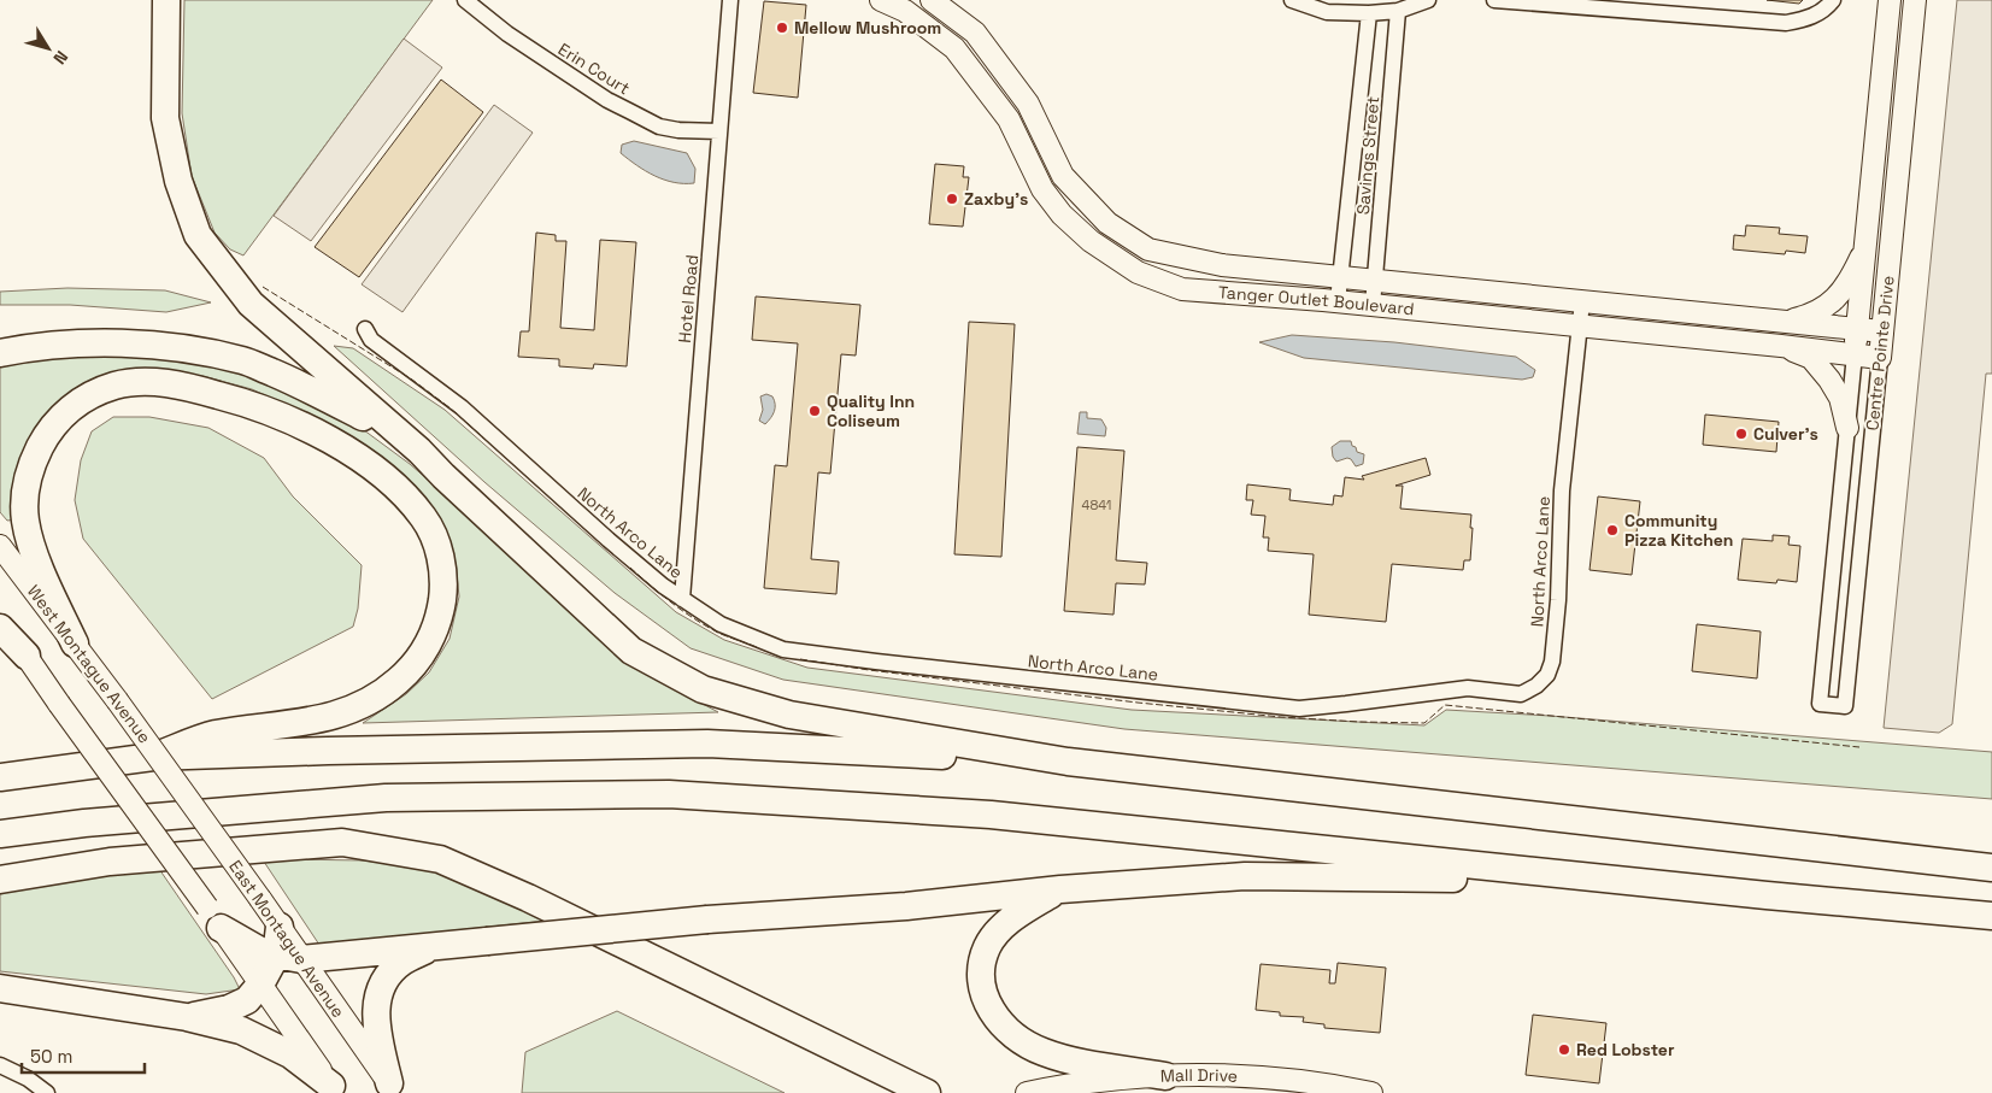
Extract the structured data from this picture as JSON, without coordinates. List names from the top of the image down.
{
  "streets": {
    "street": [
      "Erin Court",
      "Savings Street",
      "Hotel Road",
      "Tanger Outlet Boulevard",
      "Centre Pointe Drive",
      "North Arco Lane",
      "West Montague Avenue",
      "East Montague Avenue",
      "Mall Drive"
    ]
  },
  "crossings": [
    ["Erin Court", "Hotel Road"],
    ["Savings Street", "Tanger Outlet Boulevard"],
    ["Hotel Road", "North Arco Lane"],
    ["Tanger Outlet Boulevard", "Centre Pointe Drive"],
    ["Tanger Outlet Boulevard", "North Arco Lane"],
    ["West Montague Avenue", "East Montague Avenue"]
  ],
  "places": [
    "Mellow Mushroom",
    "Zaxby's",
    "Quality Inn Coliseum",
    "Culver's",
    "Community Pizza Kitchen",
    "Red Lobster"
  ],
  "house_numbers": ["4841"],
  "scale_bar": "50 m",
  "north": "bottom right"
}
